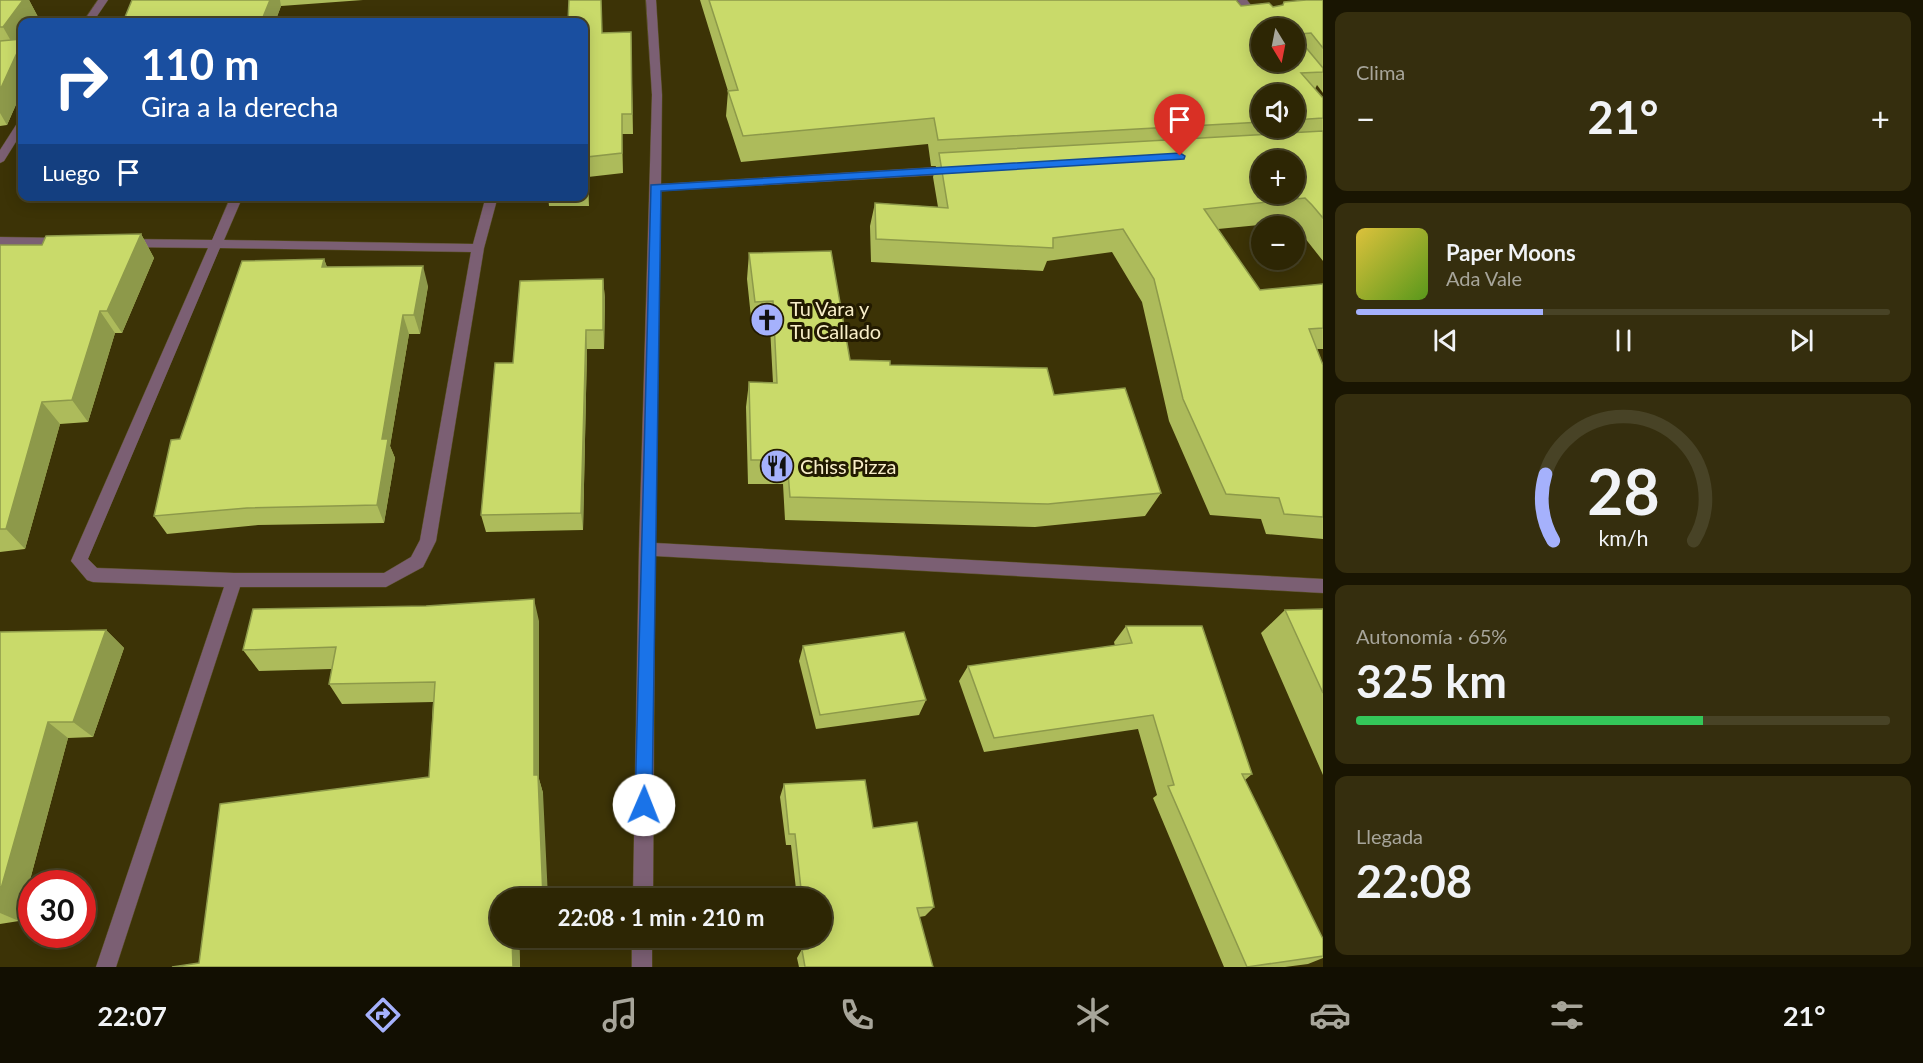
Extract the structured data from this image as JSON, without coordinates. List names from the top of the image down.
{
  "places": {
    "church": ["Tu Vara y Tu Callado"],
    "restaurant": ["Chiss Pizza"]
  },
  "north": "bottom",
  "page": {
    "tile": [
      "Clima",
      ["Autonomía · 65%", "325 km"],
      ["Llegada", "22:08"]
    ],
    "map_buttons": ["+", "−"],
    "turn": ["110 m", "Gira a la derecha"],
    "heat": ["−", "21°", "+"],
    "then": "Luego",
    "song": ["Paper Moons", "Ada Vale"],
    "limit": "30",
    "trip": "22:08 · 1 min · 210 m",
    "tabs": ["22:07", "21°"],
    "gauge": ["28", "km/h"]
  }
}
